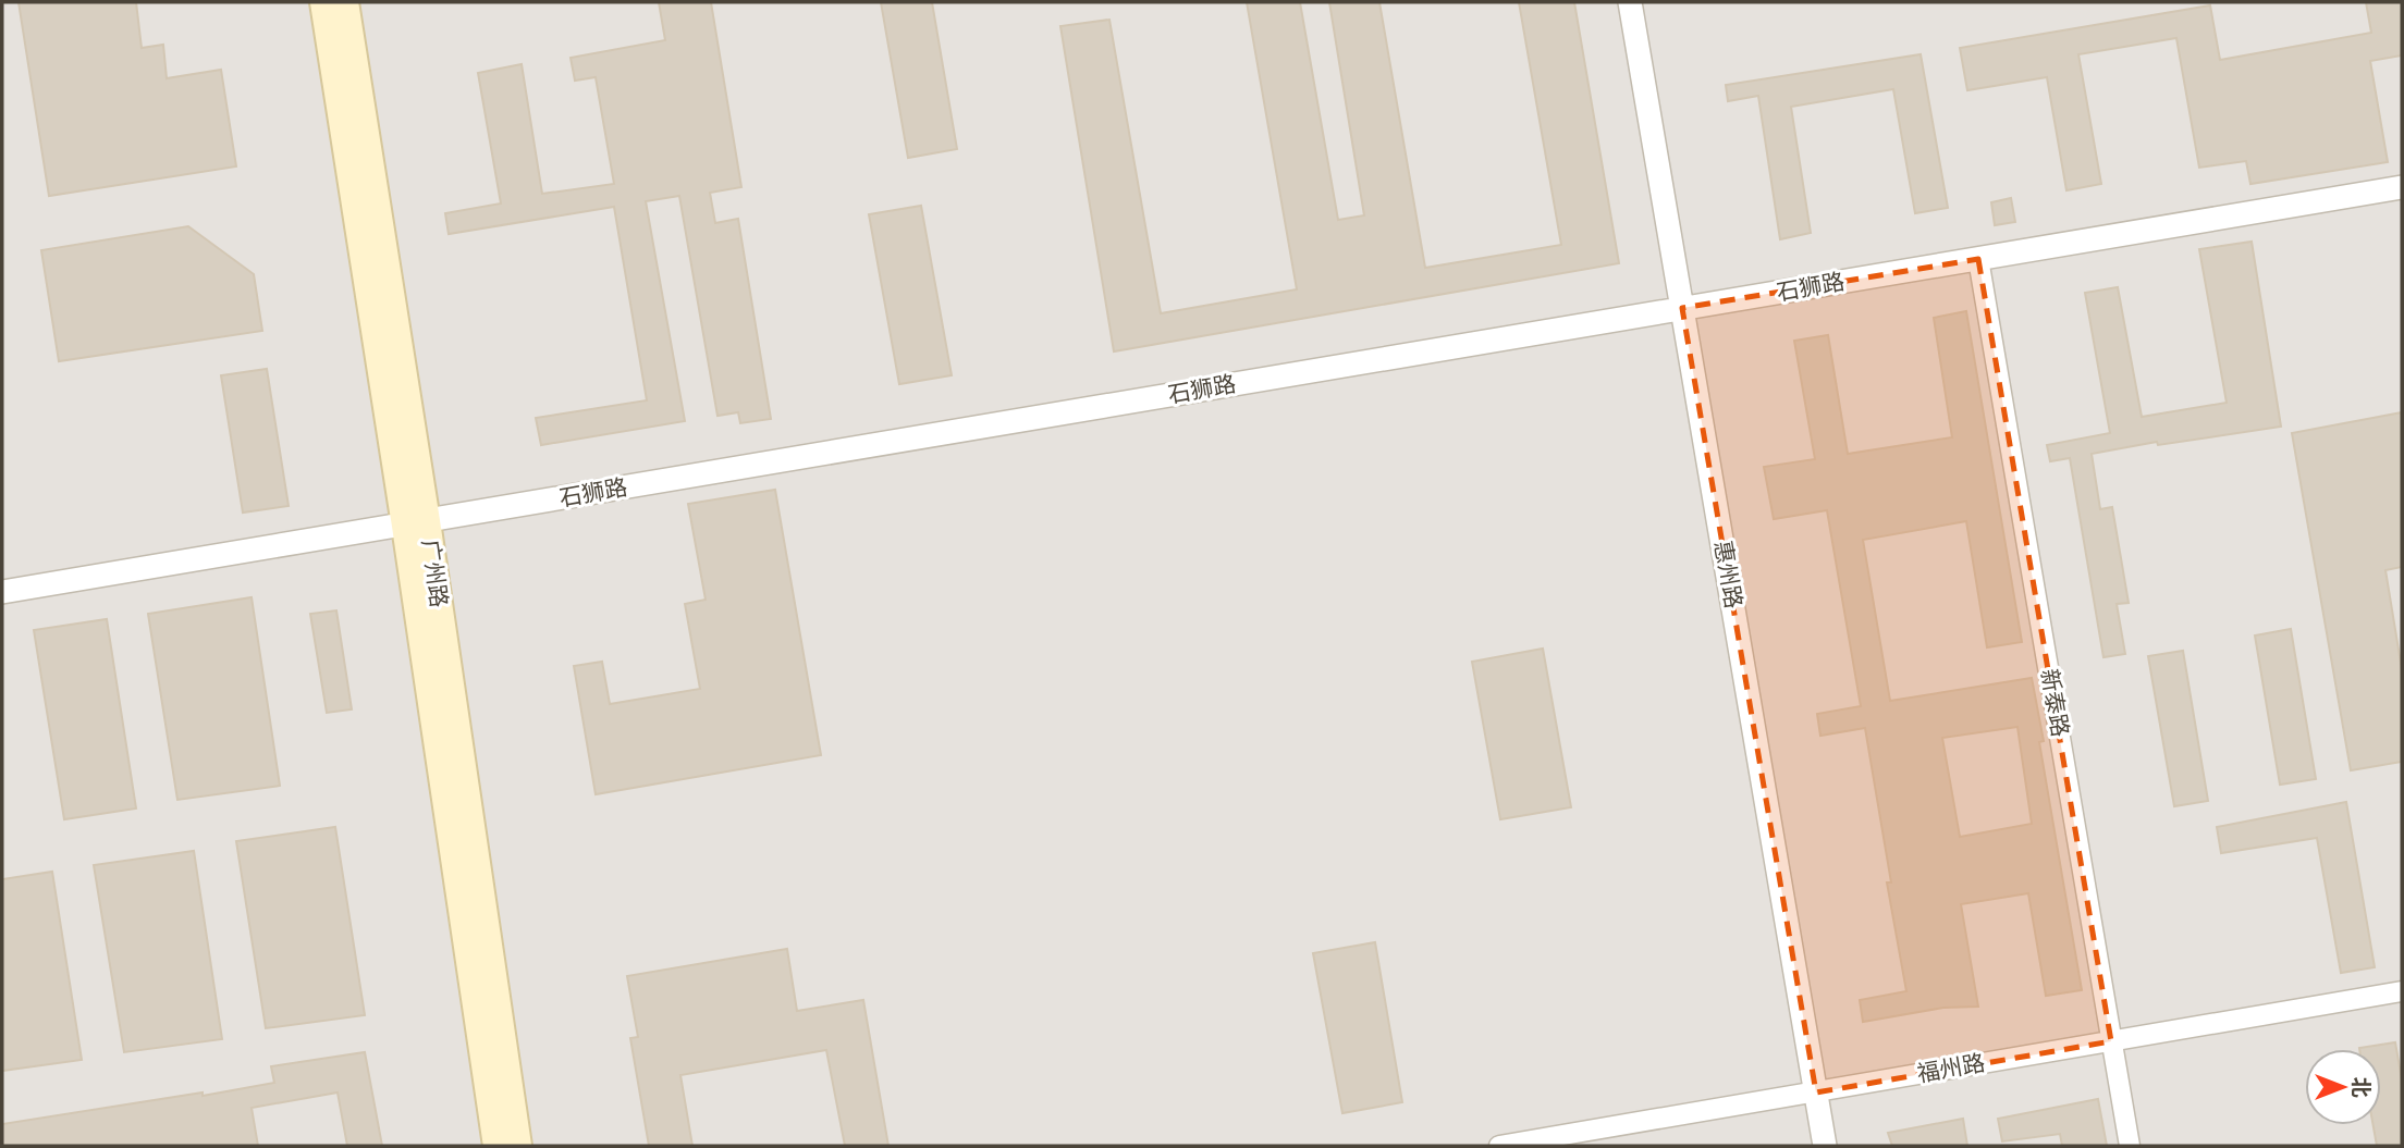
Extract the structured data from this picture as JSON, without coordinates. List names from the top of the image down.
{
  "streets": {
    "main road": ["广州路"],
    "street": [
      "石狮路",
      "惠州路",
      "新泰路",
      "福州路"
    ]
  },
  "crossings": [
    ["石狮路", "广州路"],
    ["石狮路", "新泰路"],
    ["新泰路", "福州路"]
  ],
  "north": "right"
}
